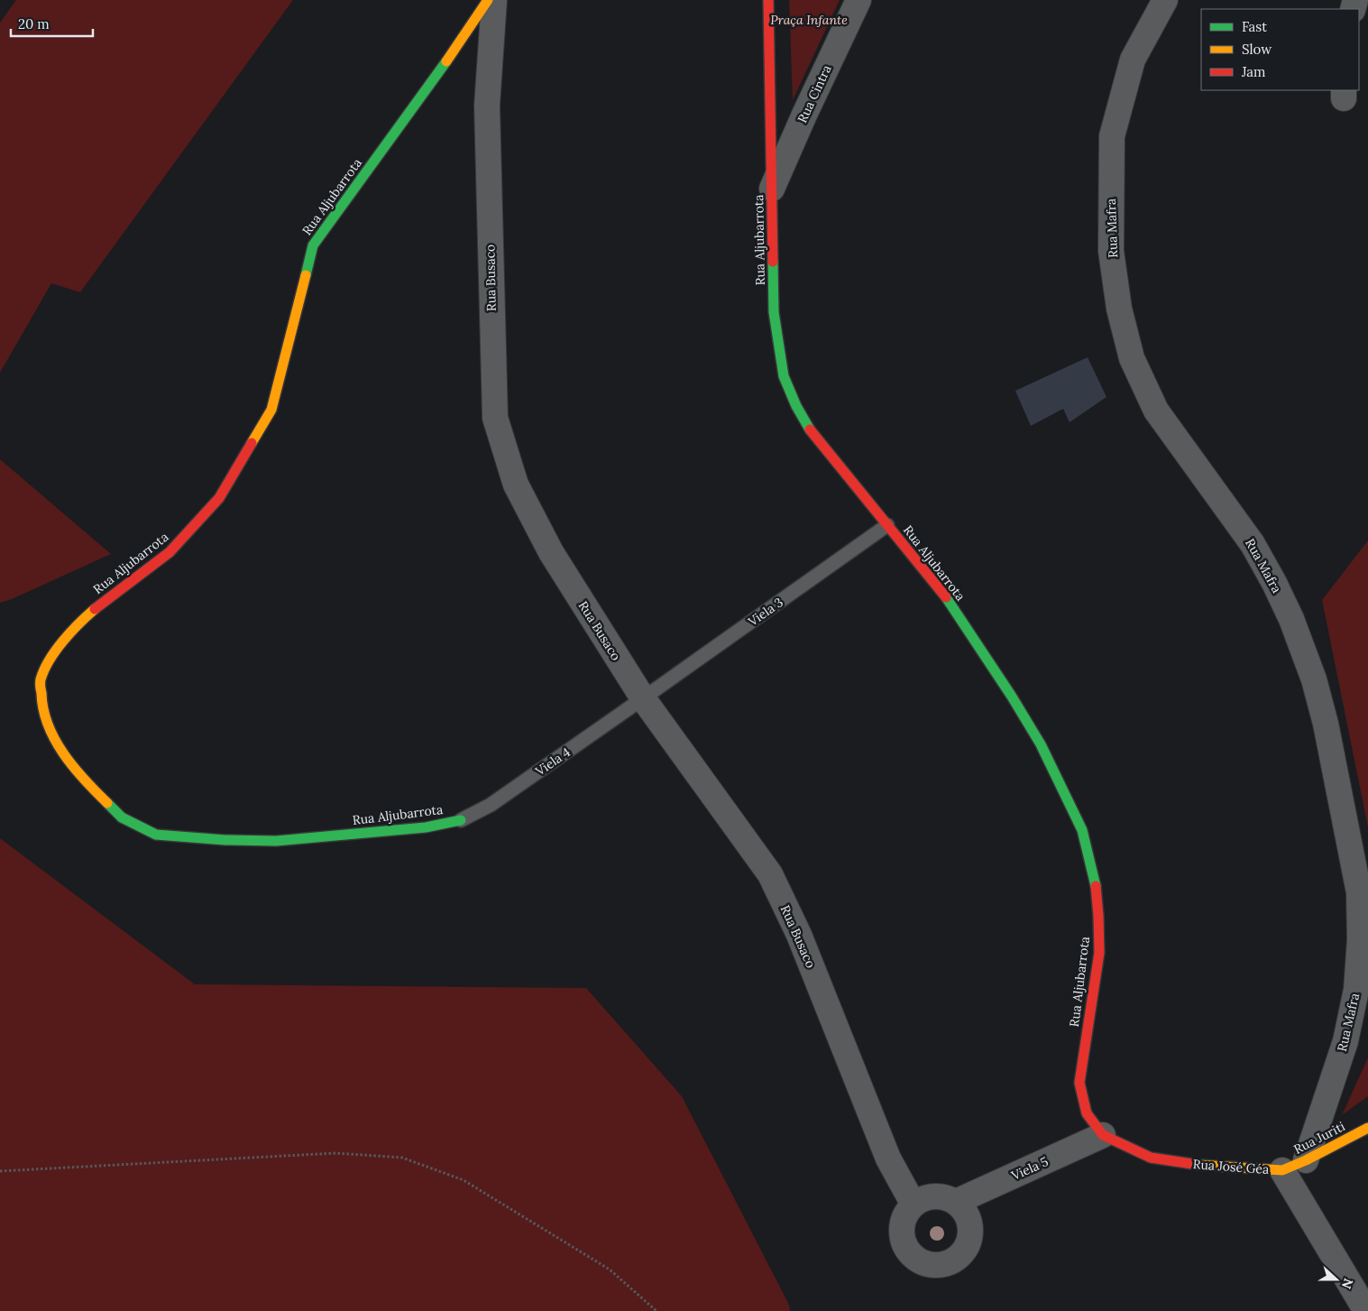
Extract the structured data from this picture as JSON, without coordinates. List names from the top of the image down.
{
  "streets": {
    "street": [
      "Rua Cintra",
      "Rua Aljubarrota",
      "Rua Mafra",
      "Rua Busaco",
      "Rua Juriti",
      "Rua José Géa",
      "Viela 5"
    ],
    "lane": ["Viela 3", "Viela 4"]
  },
  "crossings": [
    ["Rua Cintra", "Rua Aljubarrota"],
    ["Rua Aljubarrota", "Viela 3"],
    ["Rua Aljubarrota", "Viela 4"],
    ["Rua Aljubarrota", "Rua José Géa"],
    ["Rua Aljubarrota", "Viela 5"],
    ["Rua Mafra", "Rua Juriti"],
    ["Rua Busaco", "Viela 3"],
    ["Rua Busaco", "Viela 4"],
    ["Rua Busaco", "Viela 5"],
    ["Viela 3", "Viela 4"],
    ["Rua Juriti", "Rua José Géa"],
    ["Rua José Géa", "Viela 5"]
  ],
  "parks": ["Praça Infante"],
  "legend": ["Fast", "Slow", "Jam"],
  "scale_bar": "20 m",
  "north": "right"
}
